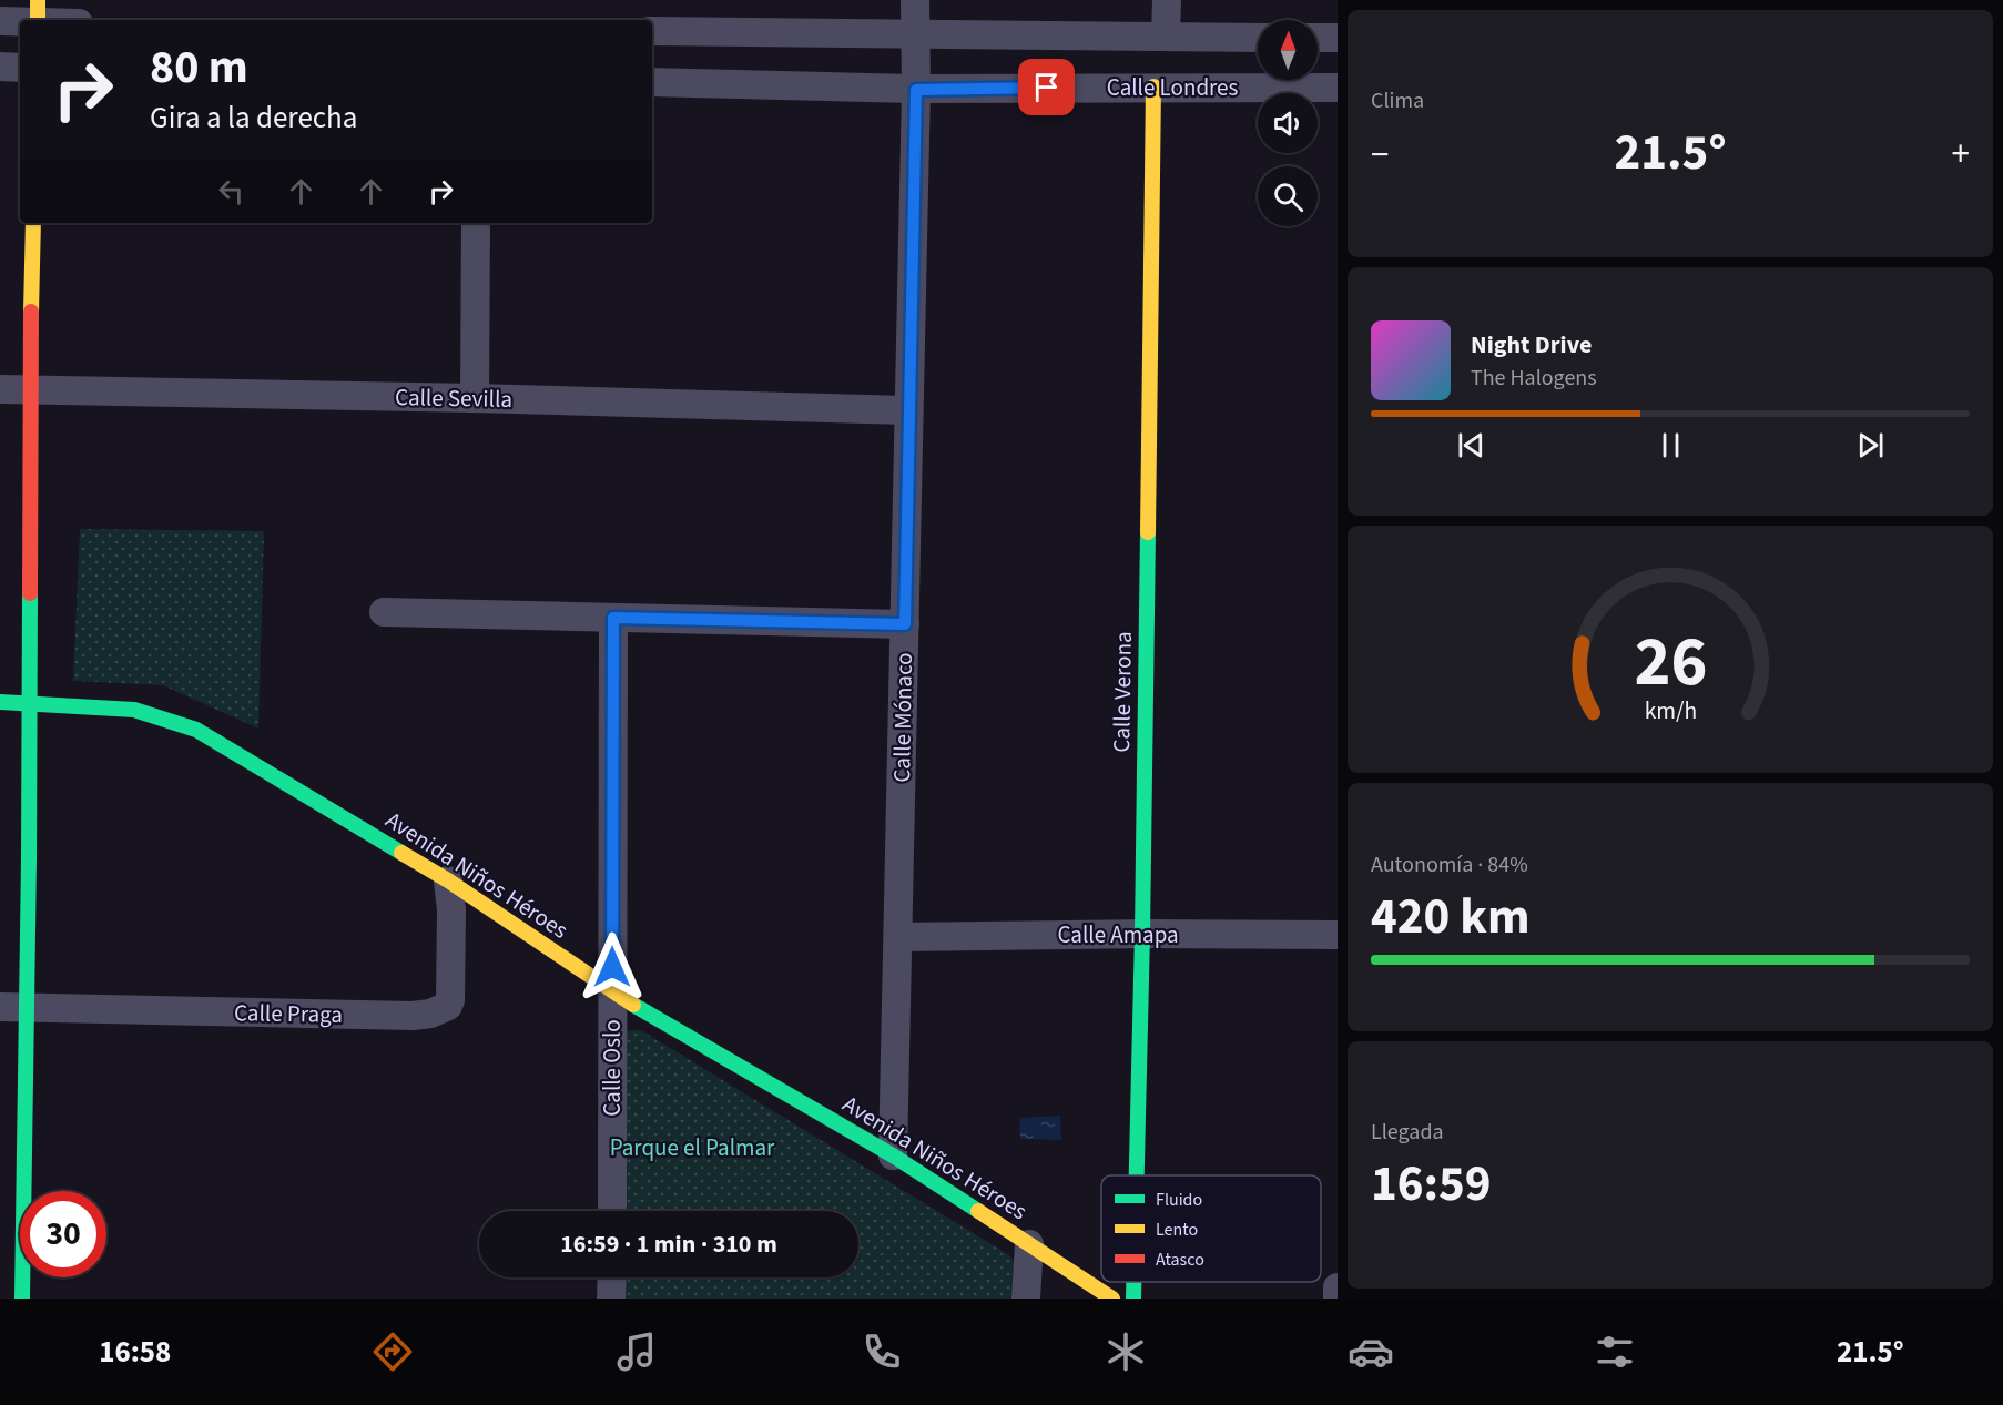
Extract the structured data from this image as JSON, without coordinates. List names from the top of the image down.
{
  "streets": {
    "street": [
      "Calle Londres",
      "Calle Sevilla",
      "Calle Verona",
      "Calle Mónaco",
      "Avenida Niños Héroes",
      "Calle Amapa",
      "Calle Praga",
      "Calle Oslo"
    ]
  },
  "crossings": [
    ["Calle Londres", "Calle Verona"],
    ["Calle Londres", "Calle Mónaco"],
    ["Calle Sevilla", "Calle Mónaco"],
    ["Calle Verona", "Calle Amapa"],
    ["Calle Mónaco", "Avenida Niños Héroes"],
    ["Calle Mónaco", "Calle Amapa"],
    ["Avenida Niños Héroes", "Calle Praga"],
    ["Avenida Niños Héroes", "Calle Oslo"]
  ],
  "parks": ["Parque el Palmar"],
  "legend": ["Fluido", "Lento", "Atasco"],
  "north": "top",
  "page": {
    "tile": [
      "Clima",
      ["Autonomía · 84%", "420 km"],
      ["Llegada", "16:59"]
    ],
    "turn": ["80 m", "Gira a la derecha"],
    "heat": ["−", "21.5°", "+"],
    "song": ["Night Drive", "The Halogens"],
    "limit": "30",
    "trip": "16:59 · 1 min · 310 m",
    "tabs": ["16:58", "21.5°"],
    "gauge": ["26", "km/h"]
  }
}
